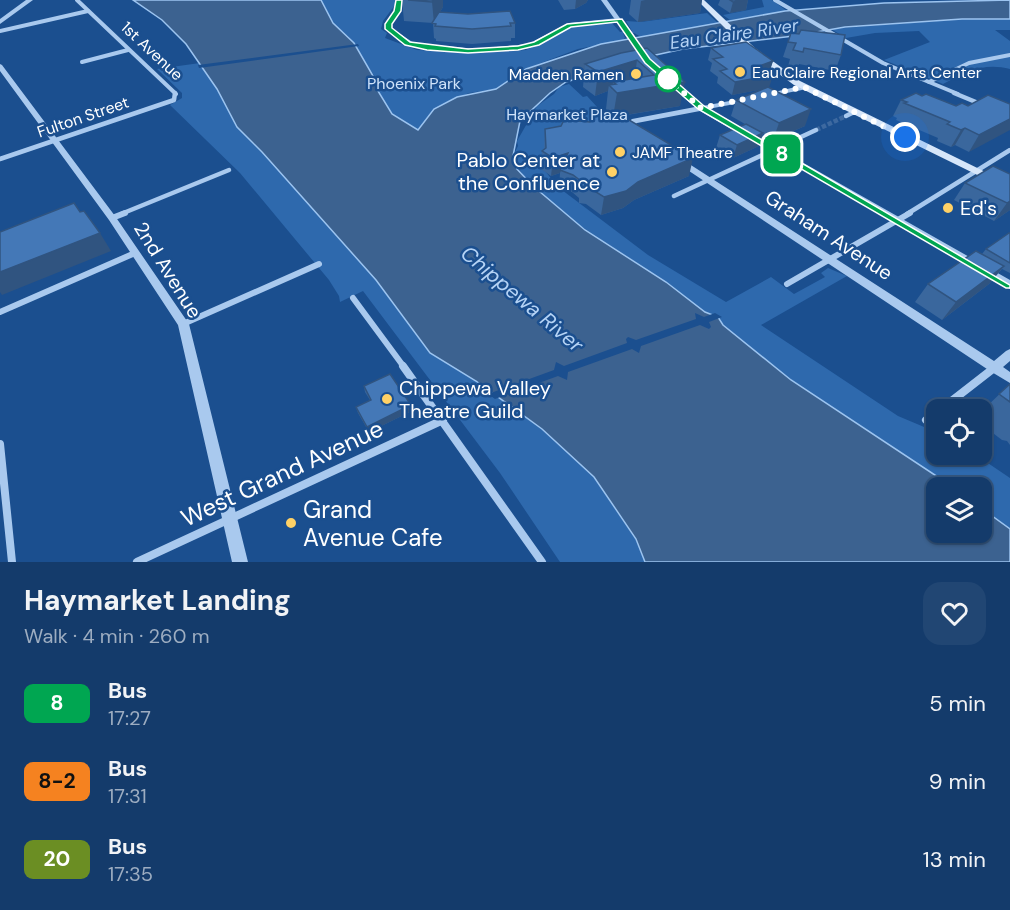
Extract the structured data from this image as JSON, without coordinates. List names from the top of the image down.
{
  "streets": {
    "street": [
      "1st Avenue",
      "Fulton Street",
      "Graham Avenue",
      "2nd Avenue",
      "West Grand Avenue"
    ]
  },
  "crossings": [
    ["1st Avenue", "Fulton Street"],
    ["Fulton Street", "2nd Avenue"],
    ["2nd Avenue", "West Grand Avenue"]
  ],
  "water": ["Eau Claire River", "Chippewa River"],
  "parks": ["Phoenix Park", "Haymarket Plaza"],
  "places": [
    "Eau Claire Regional Arts Center",
    "Madden Ramen",
    "JAMF Theatre",
    "Pablo Center at the Confluence",
    "Ed's",
    "Chippewa Valley Theatre Guild",
    "Grand Avenue Cafe"
  ],
  "lines": ["bus line 8"],
  "page": {
    "on_map": "8",
    "heading": ["Haymarket Landing", "Walk · 4 min · 260 m"],
    "list": [
      {
        "mark": "8",
        "name": "Bus",
        "note": "17:27",
        "value": "5 min"
      },
      {
        "mark": "8-2",
        "name": "Bus",
        "note": "17:31",
        "value": "9 min"
      },
      {
        "mark": "20",
        "name": "Bus",
        "note": "17:35",
        "value": "13 min"
      }
    ]
  }
}
